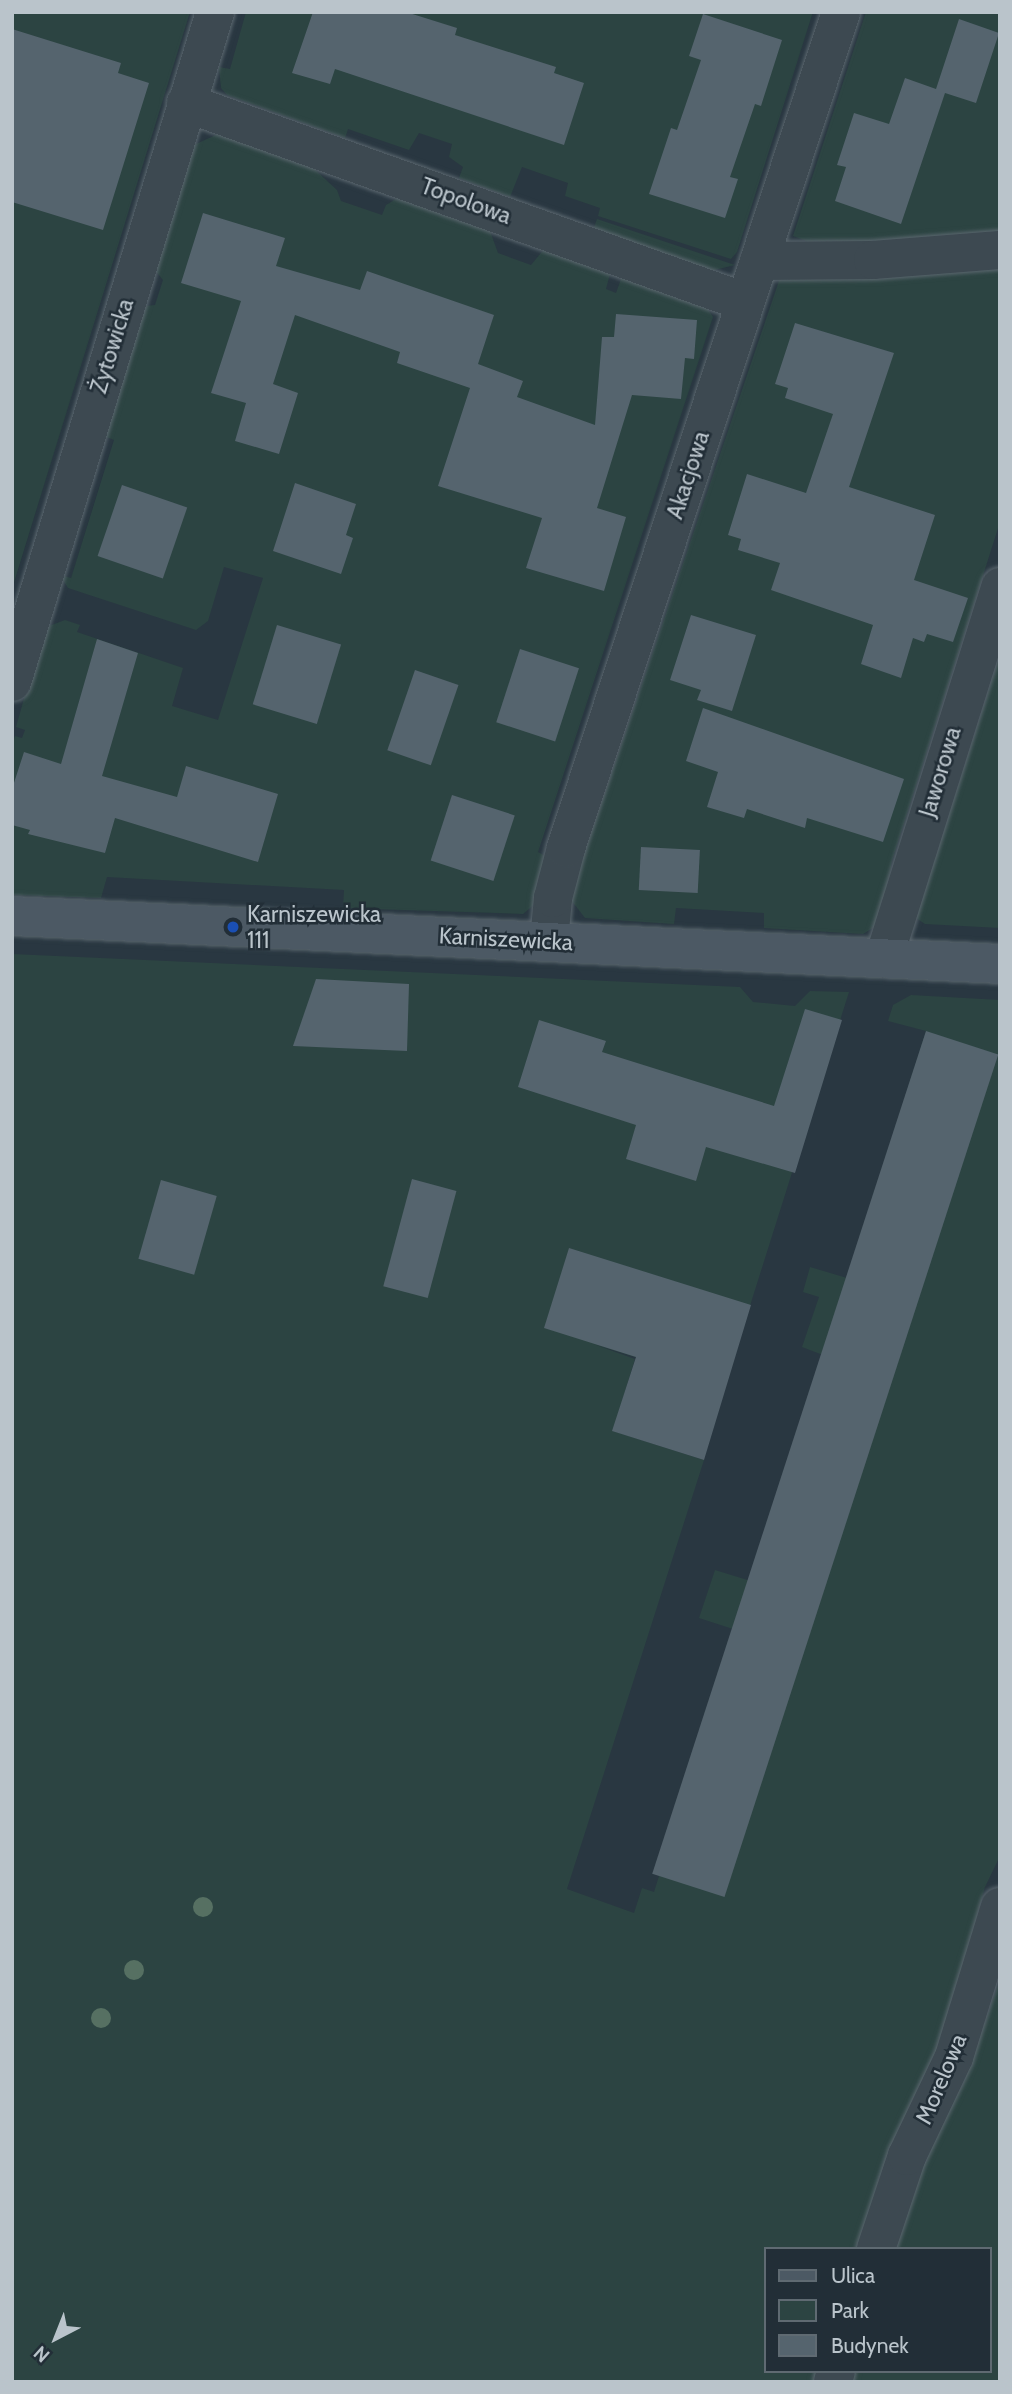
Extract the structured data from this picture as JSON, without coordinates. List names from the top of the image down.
{
  "streets": {
    "street": [
      "Topolowa",
      "Żytowicka",
      "Akacjowa",
      "Jaworowa",
      "Karniszewicka",
      "Morelowa"
    ]
  },
  "crossings": [
    ["Topolowa", "Żytowicka"],
    ["Topolowa", "Akacjowa"],
    ["Akacjowa", "Karniszewicka"],
    ["Jaworowa", "Karniszewicka"]
  ],
  "places": ["Karniszewicka 111"],
  "legend": ["Ulica", "Park", "Budynek"],
  "north": "bottom left"
}
